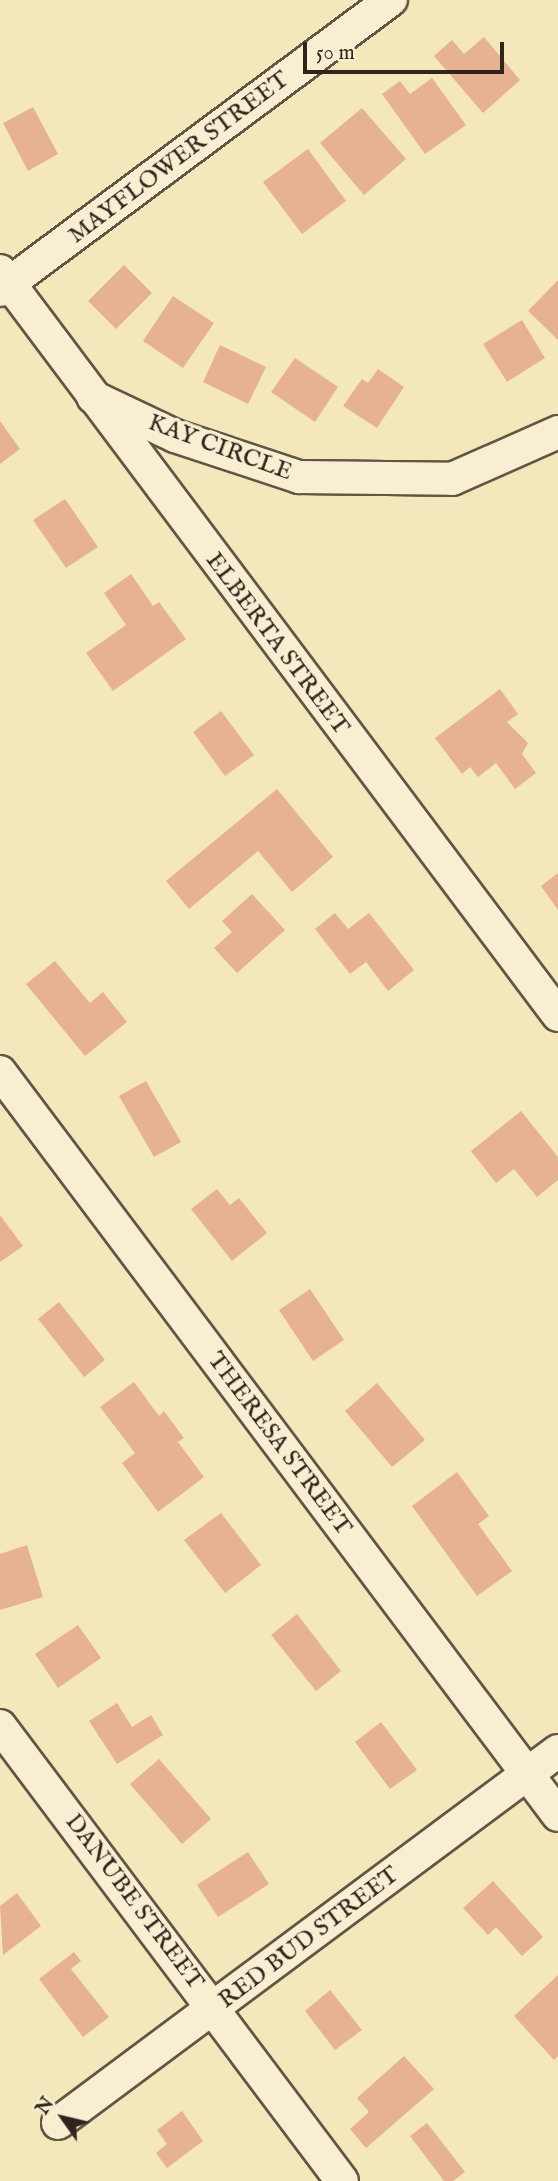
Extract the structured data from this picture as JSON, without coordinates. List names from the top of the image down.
{
  "streets": {
    "street": [
      "MAYFLOWER STREET",
      "KAY CIRCLE",
      "ELBERTA STREET",
      "THERESA STREET",
      "DANUBE STREET",
      "RED BUD STREET"
    ]
  },
  "crossings": [
    ["MAYFLOWER STREET", "ELBERTA STREET"],
    ["KAY CIRCLE", "ELBERTA STREET"],
    ["THERESA STREET", "RED BUD STREET"],
    ["DANUBE STREET", "RED BUD STREET"]
  ],
  "scale_bar": "50 m",
  "north": "top left"
}
